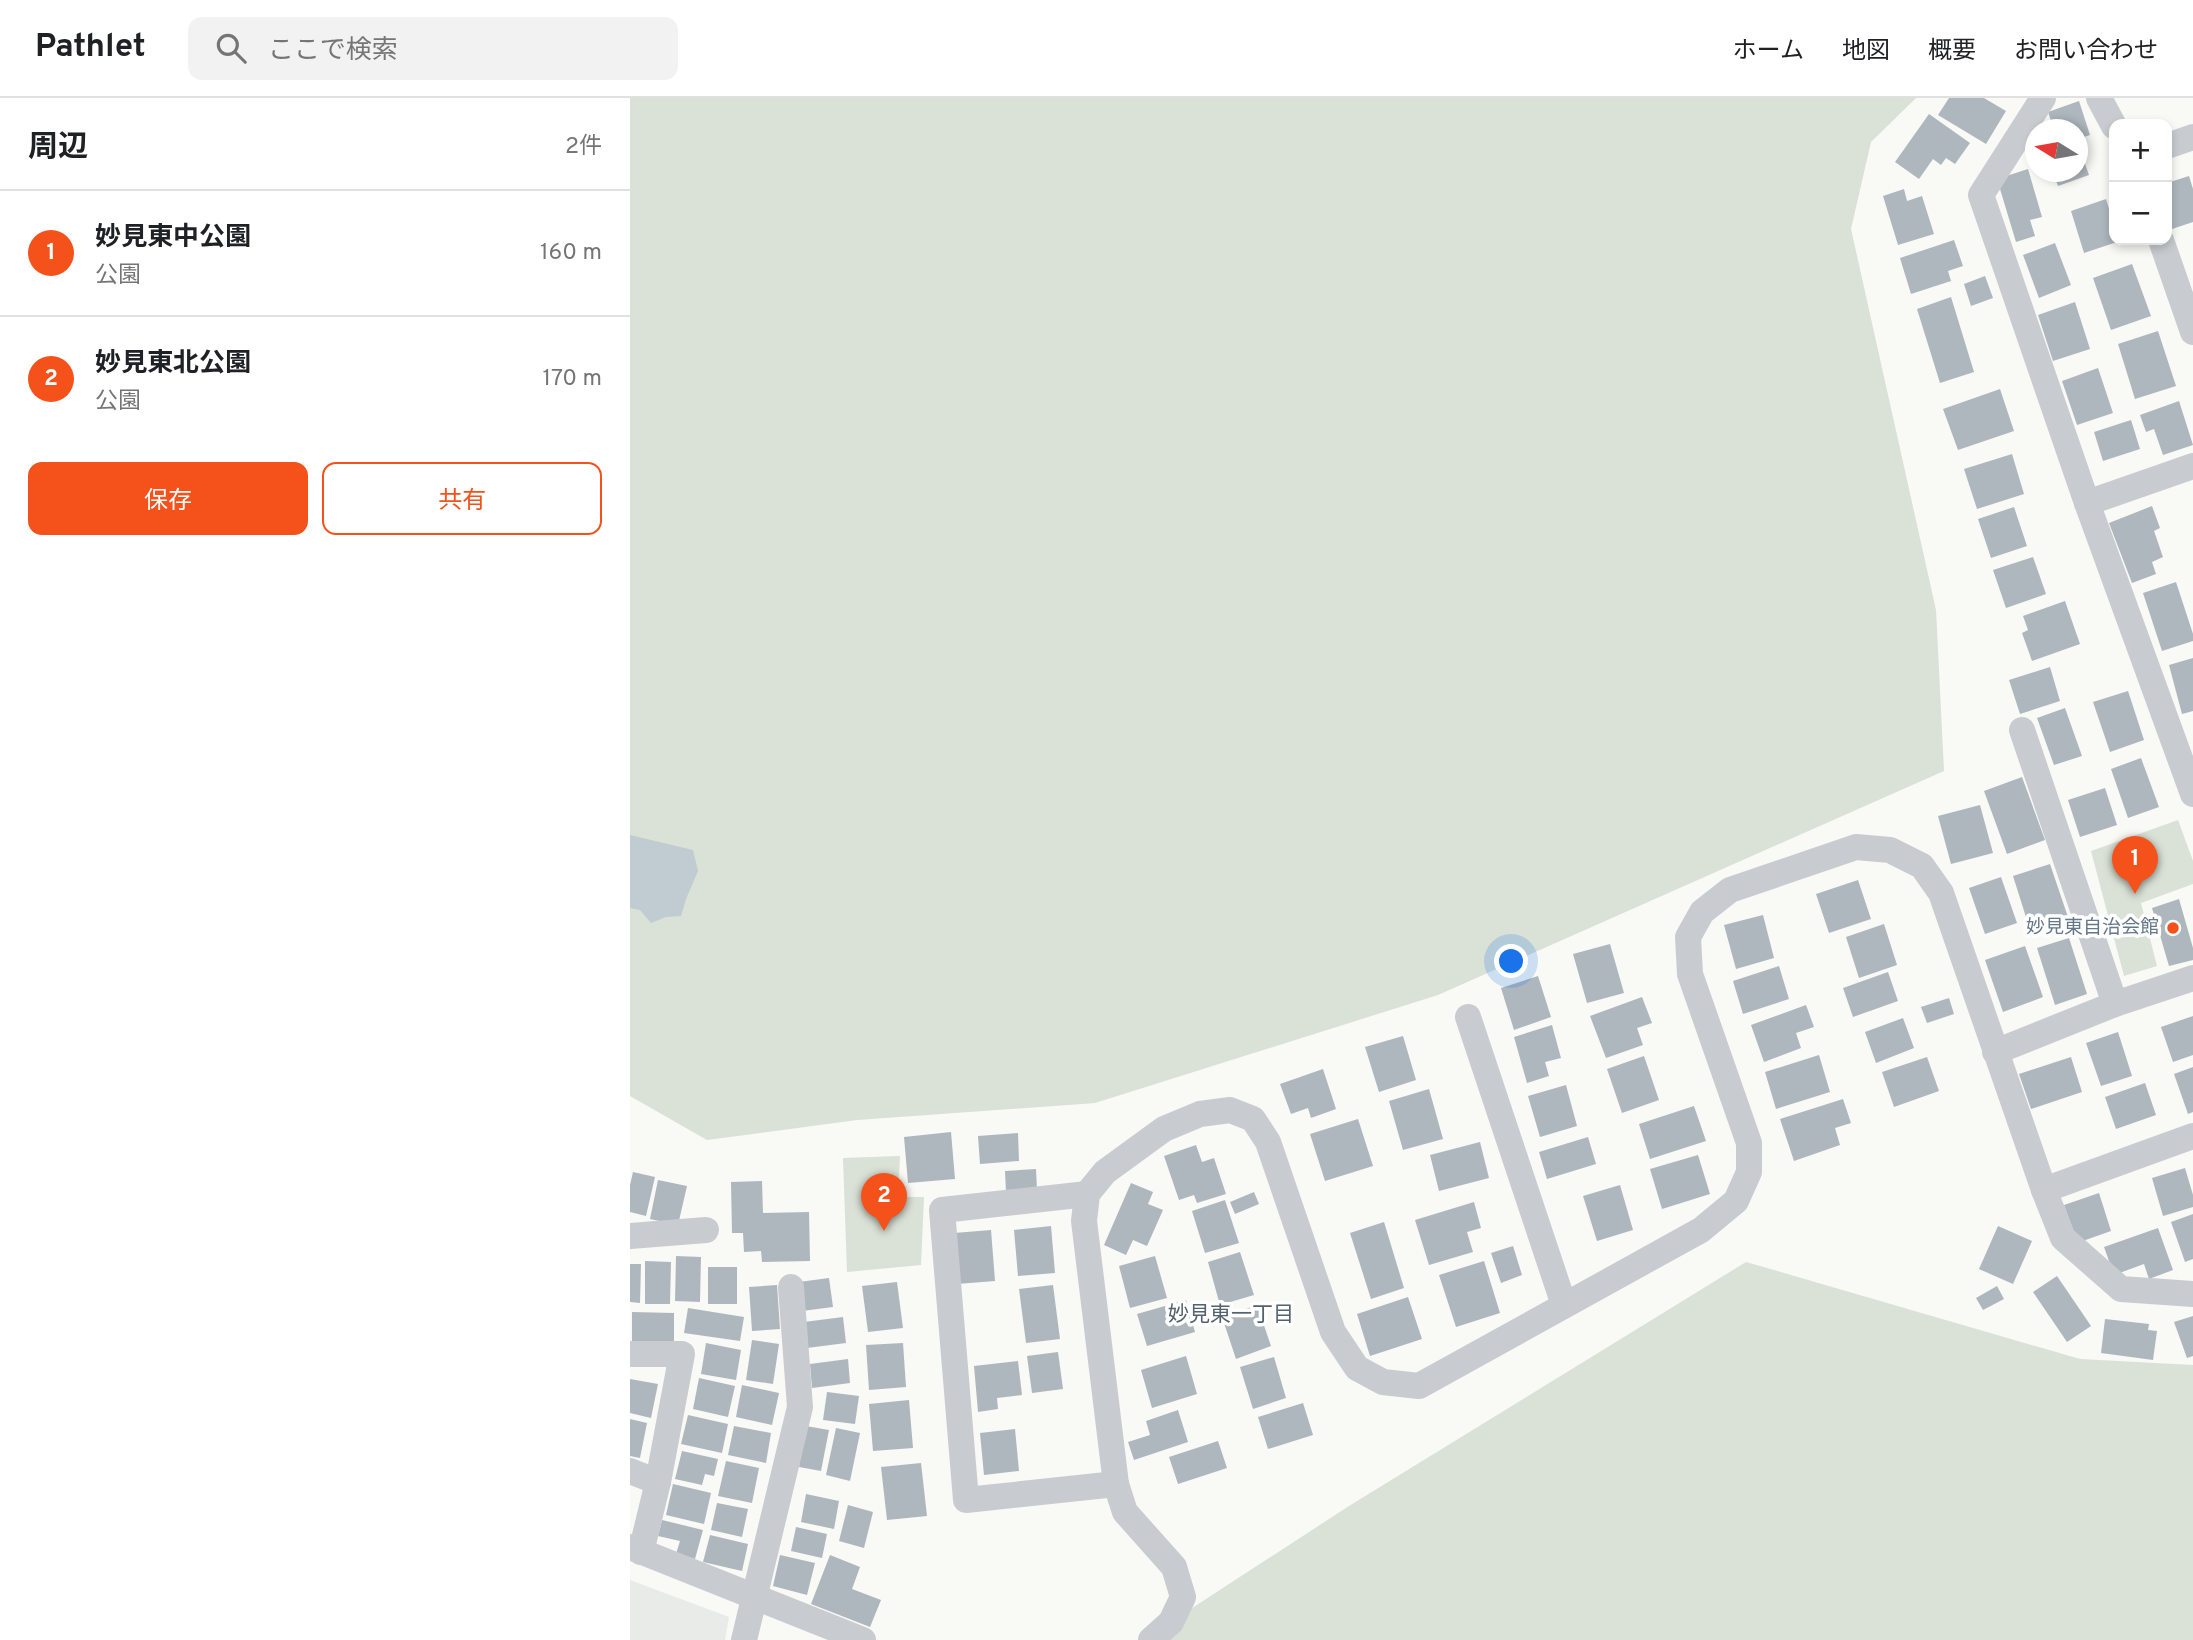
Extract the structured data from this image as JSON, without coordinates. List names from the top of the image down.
{
  "districts": ["妙見東一丁目"],
  "places": ["妙見東自治会館"],
  "north": "left",
  "page": {
    "header": "Pathlet",
    "search": "ここで検索",
    "nav": [
      "ホーム",
      "地図",
      "概要",
      "お問い合わせ"
    ],
    "heading": ["周辺", "2件"],
    "map_buttons": ["+", "−"],
    "list": [
      {
        "mark": "1",
        "name": "妙見東中公園",
        "note": "公園",
        "value": "160 m"
      },
      {
        "mark": "2",
        "name": "妙見東北公園",
        "note": "公園",
        "value": "170 m"
      }
    ],
    "buttons": ["保存", "共有"],
    "pins": ["1", "2"]
  }
}
